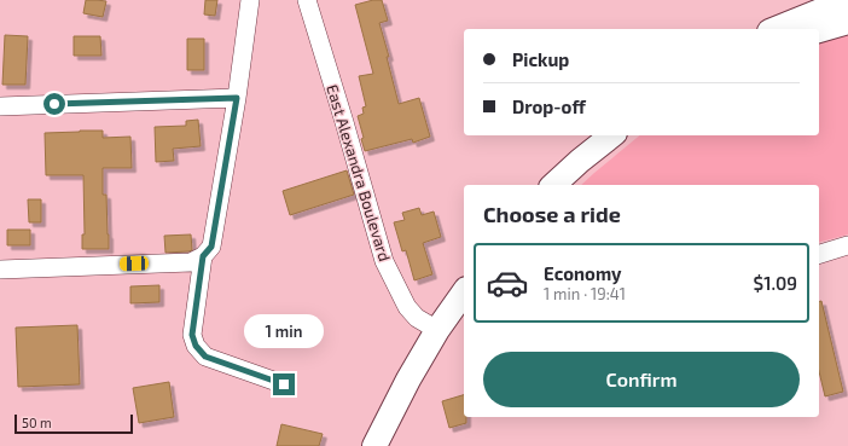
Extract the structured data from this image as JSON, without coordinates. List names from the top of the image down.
{
  "streets": {
    "street": ["East Alexandra Boulevard"]
  },
  "scale_bar": "50 m",
  "page": {
    "banner": ["Pickup", "Drop-off"],
    "heading": "Choose a ride",
    "list": [
      {
        "name": "Economy",
        "note": "1 min · 19:41",
        "value": "$1.09"
      }
    ],
    "bubble": "1 min",
    "buttons": "Confirm",
    "scale": "50 m"
  }
}
